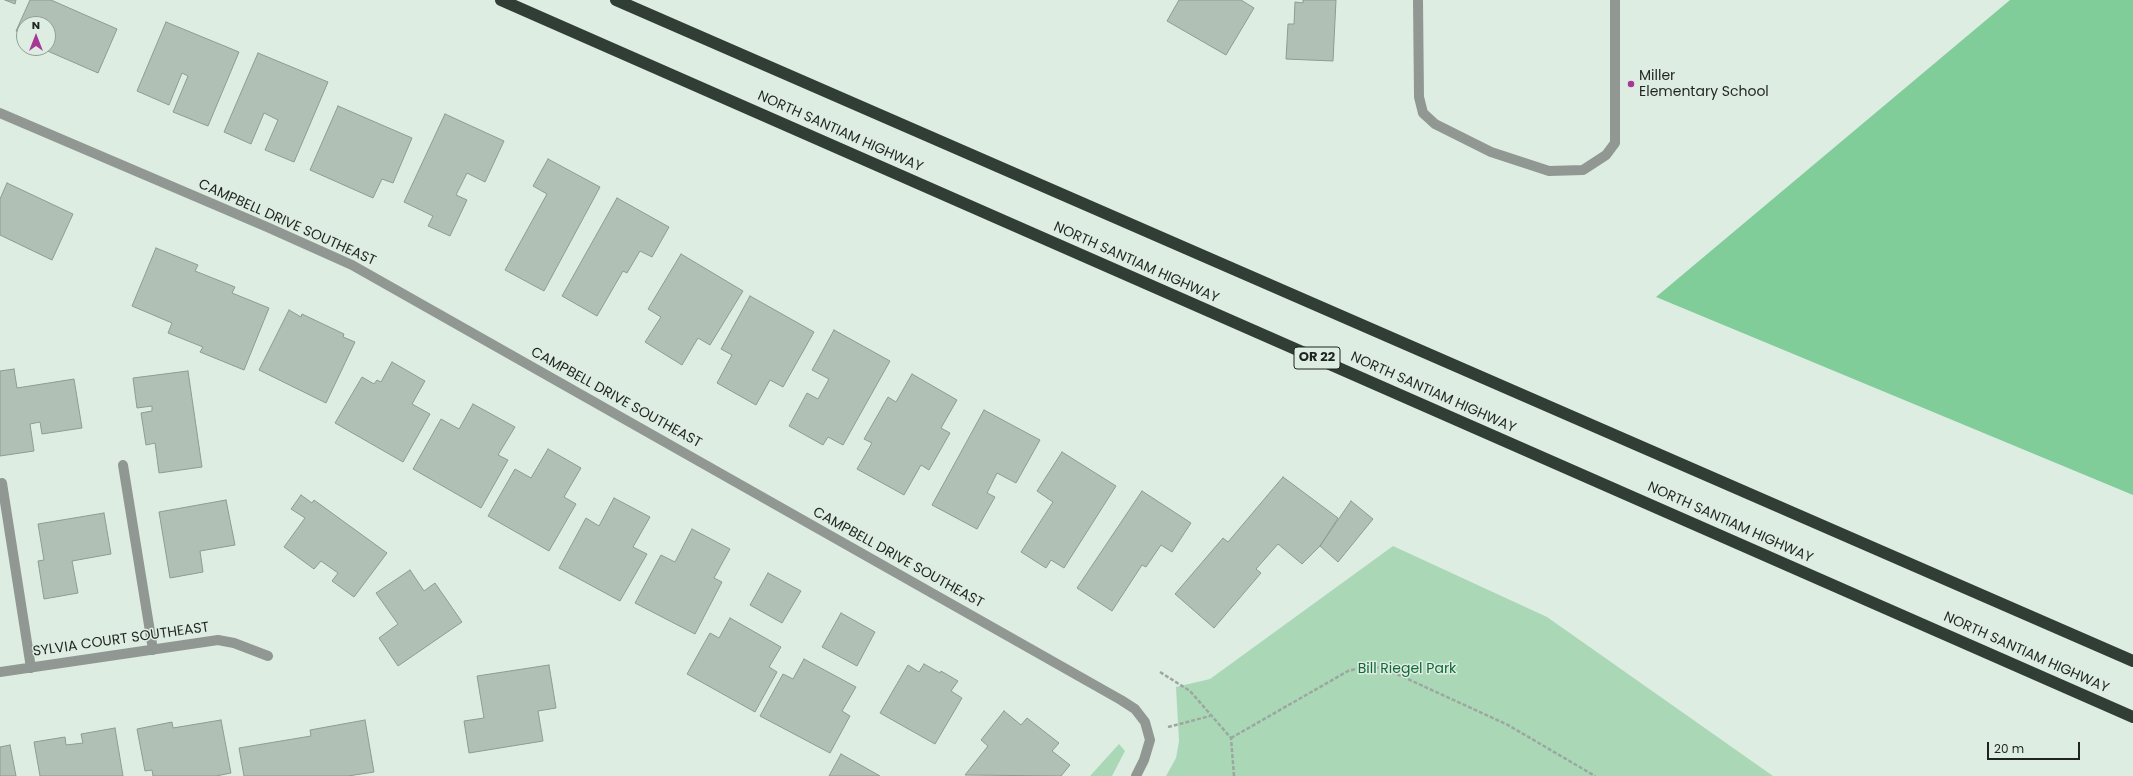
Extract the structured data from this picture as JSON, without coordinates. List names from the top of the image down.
{
  "streets": {
    "highway": ["NORTH SANTIAM HIGHWAY", "OR 22"],
    "street": ["CAMPBELL DRIVE SOUTHEAST", "SYLVIA COURT SOUTHEAST"]
  },
  "parks": ["Bill Riegel Park"],
  "places": ["Miller Elementary School"],
  "scale_bar": "20 m",
  "north": "top"
}
